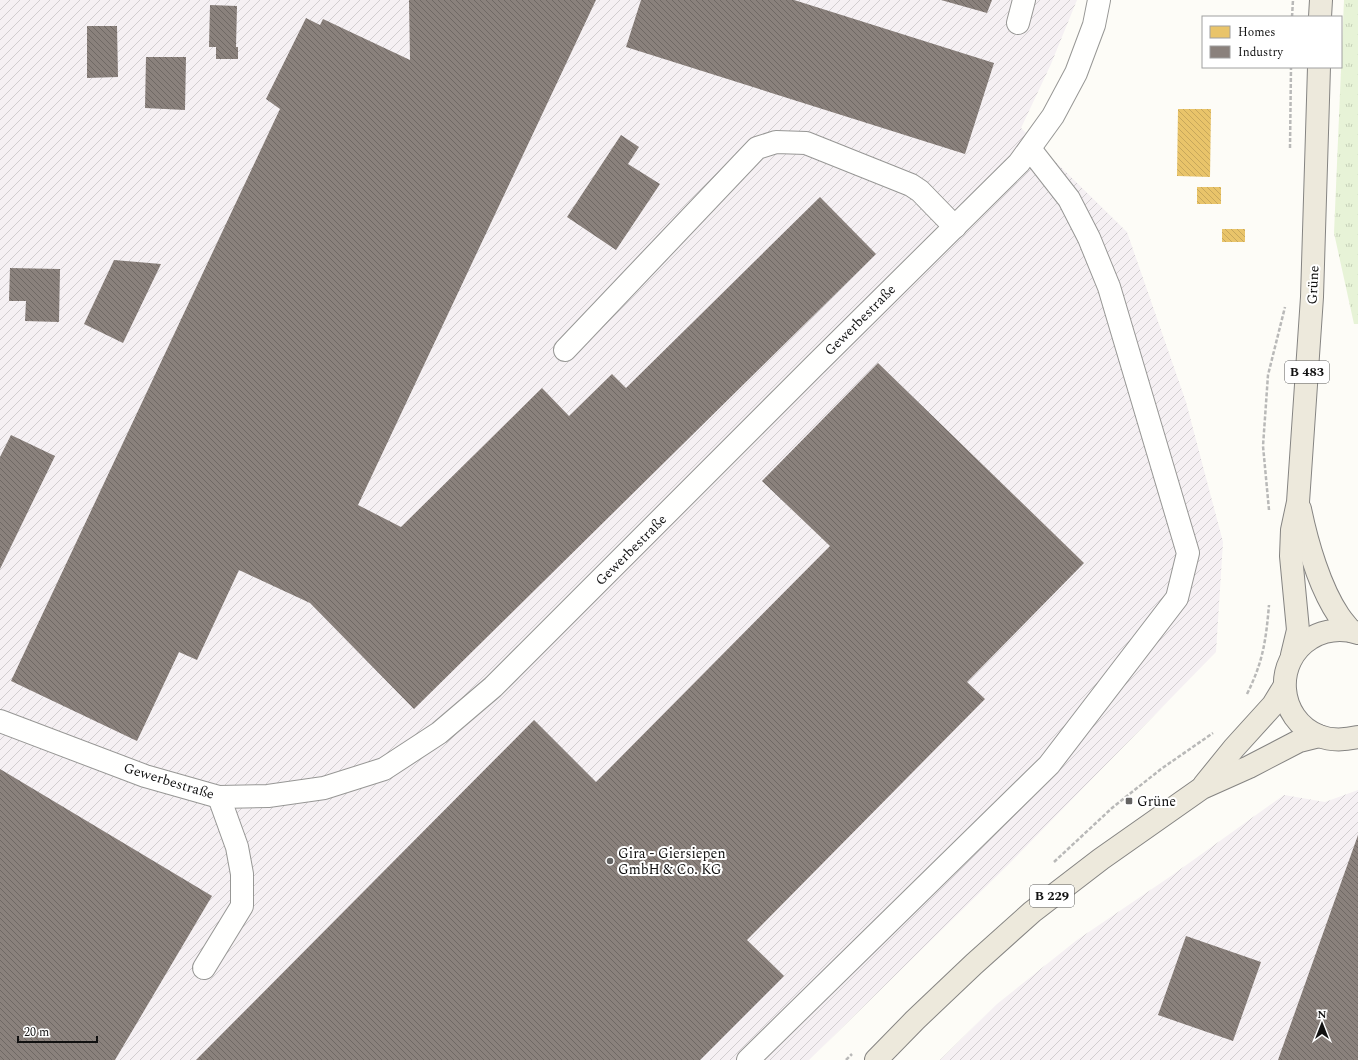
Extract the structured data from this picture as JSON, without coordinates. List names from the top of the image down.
{
  "streets": {
    "main road": ["Grüne", "B 483", "B 229"],
    "street": ["Gewerbestraße"]
  },
  "crossings": [
    ["Grüne", "B 229"]
  ],
  "places": {
    "transit": ["Grüne"],
    "other": ["Gira - Giersiepen GmbH & Co. KG"]
  },
  "legend": ["Homes", "Industry"],
  "scale_bar": "20 m",
  "north": "top"
}
